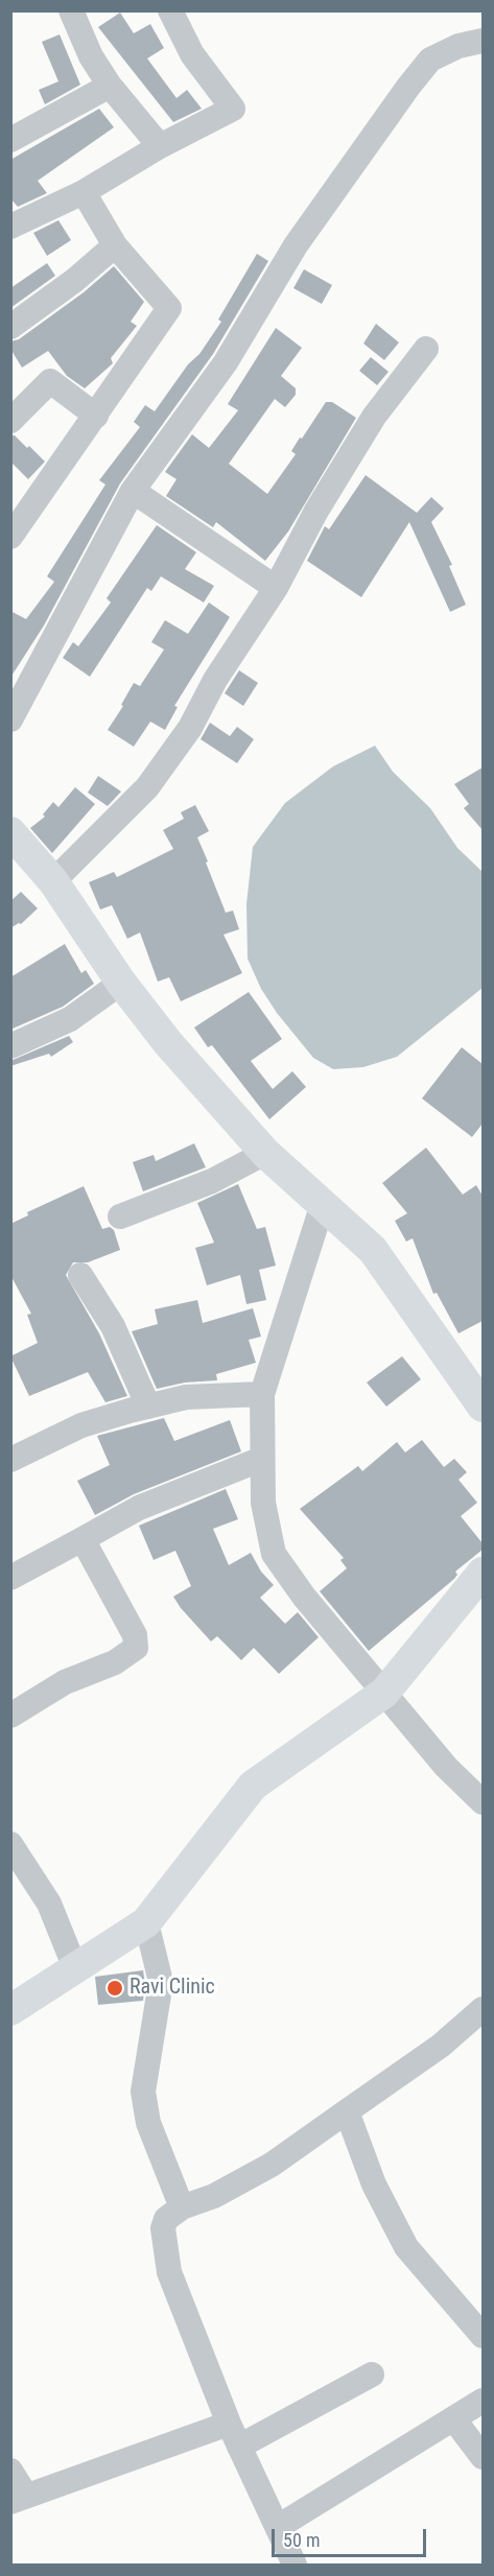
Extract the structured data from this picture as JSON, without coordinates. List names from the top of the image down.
{
  "places": ["Ravi Clinic"],
  "scale_bar": "50 m"
}
